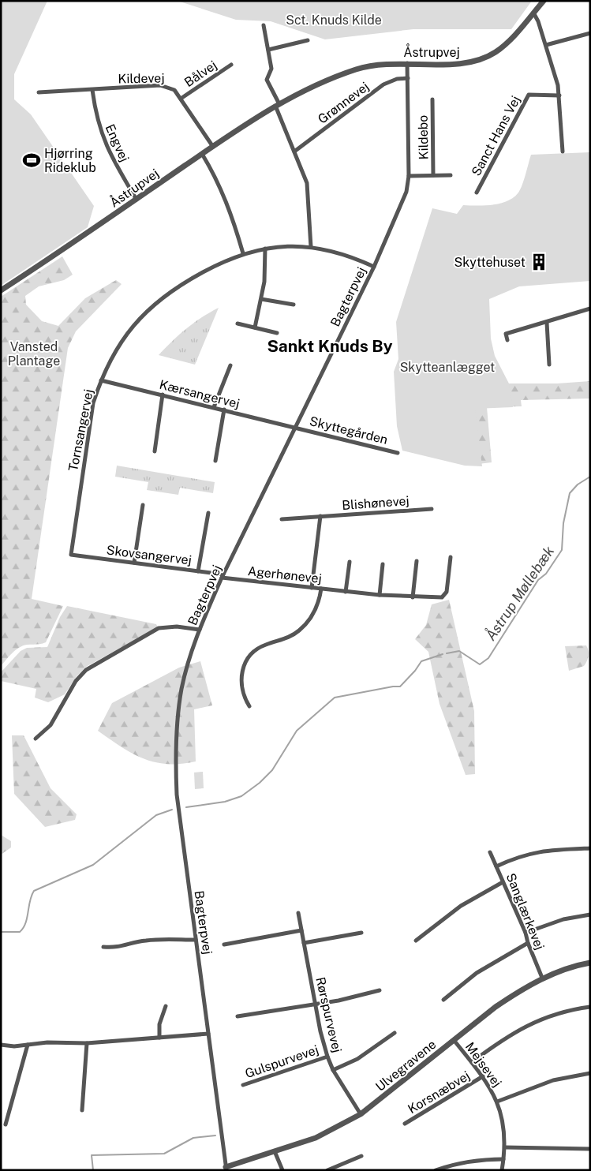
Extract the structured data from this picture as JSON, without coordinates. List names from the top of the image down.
{
  "streets": {
    "street": [
      "Åstrupvej",
      "Bålvej",
      "Kildevej",
      "Grønnevej",
      "Sanct Hans Vej",
      "Kildebo",
      "Engvej",
      "Bagterpvej",
      "Kærsangervej",
      "Tornsangervej",
      "Skyttegården",
      "Blishønevej",
      "Skovsangervej",
      "Agerhønevej",
      "Sanglærkevej",
      "Rørspurvevej",
      "Gulspurvevej",
      "Mejsevej",
      "Ulvegravene",
      "Korsnæbvej"
    ]
  },
  "crossings": [
    ["Åstrupvej", "Kildevej"],
    ["Åstrupvej", "Engvej"],
    ["Åstrupvej", "Bagterpvej"],
    ["Bålvej", "Kildevej"],
    ["Kildevej", "Engvej"],
    ["Grønnevej", "Bagterpvej"],
    ["Kildebo", "Bagterpvej"],
    ["Bagterpvej", "Kærsangervej"],
    ["Bagterpvej", "Tornsangervej"],
    ["Bagterpvej", "Skyttegården"],
    ["Bagterpvej", "Skovsangervej"],
    ["Bagterpvej", "Agerhønevej"],
    ["Bagterpvej", "Ulvegravene"],
    ["Kærsangervej", "Tornsangervej"],
    ["Kærsangervej", "Skyttegården"],
    ["Tornsangervej", "Skovsangervej"],
    ["Skovsangervej", "Agerhønevej"],
    ["Sanglærkevej", "Ulvegravene"],
    ["Rørspurvevej", "Gulspurvevej"],
    ["Rørspurvevej", "Ulvegravene"],
    ["Mejsevej", "Ulvegravene"],
    ["Mejsevej", "Korsnæbvej"]
  ],
  "districts": ["Sankt Knuds By"],
  "water": ["Åstrup Møllebæk"],
  "parks": ["Sct. Knuds Kilde", "Vansted Plantage", "Skytteanlægget"],
  "places": {
    "sports": ["Hjørring Rideklub"],
    "building": ["Skyttehuset"]
  }
}
